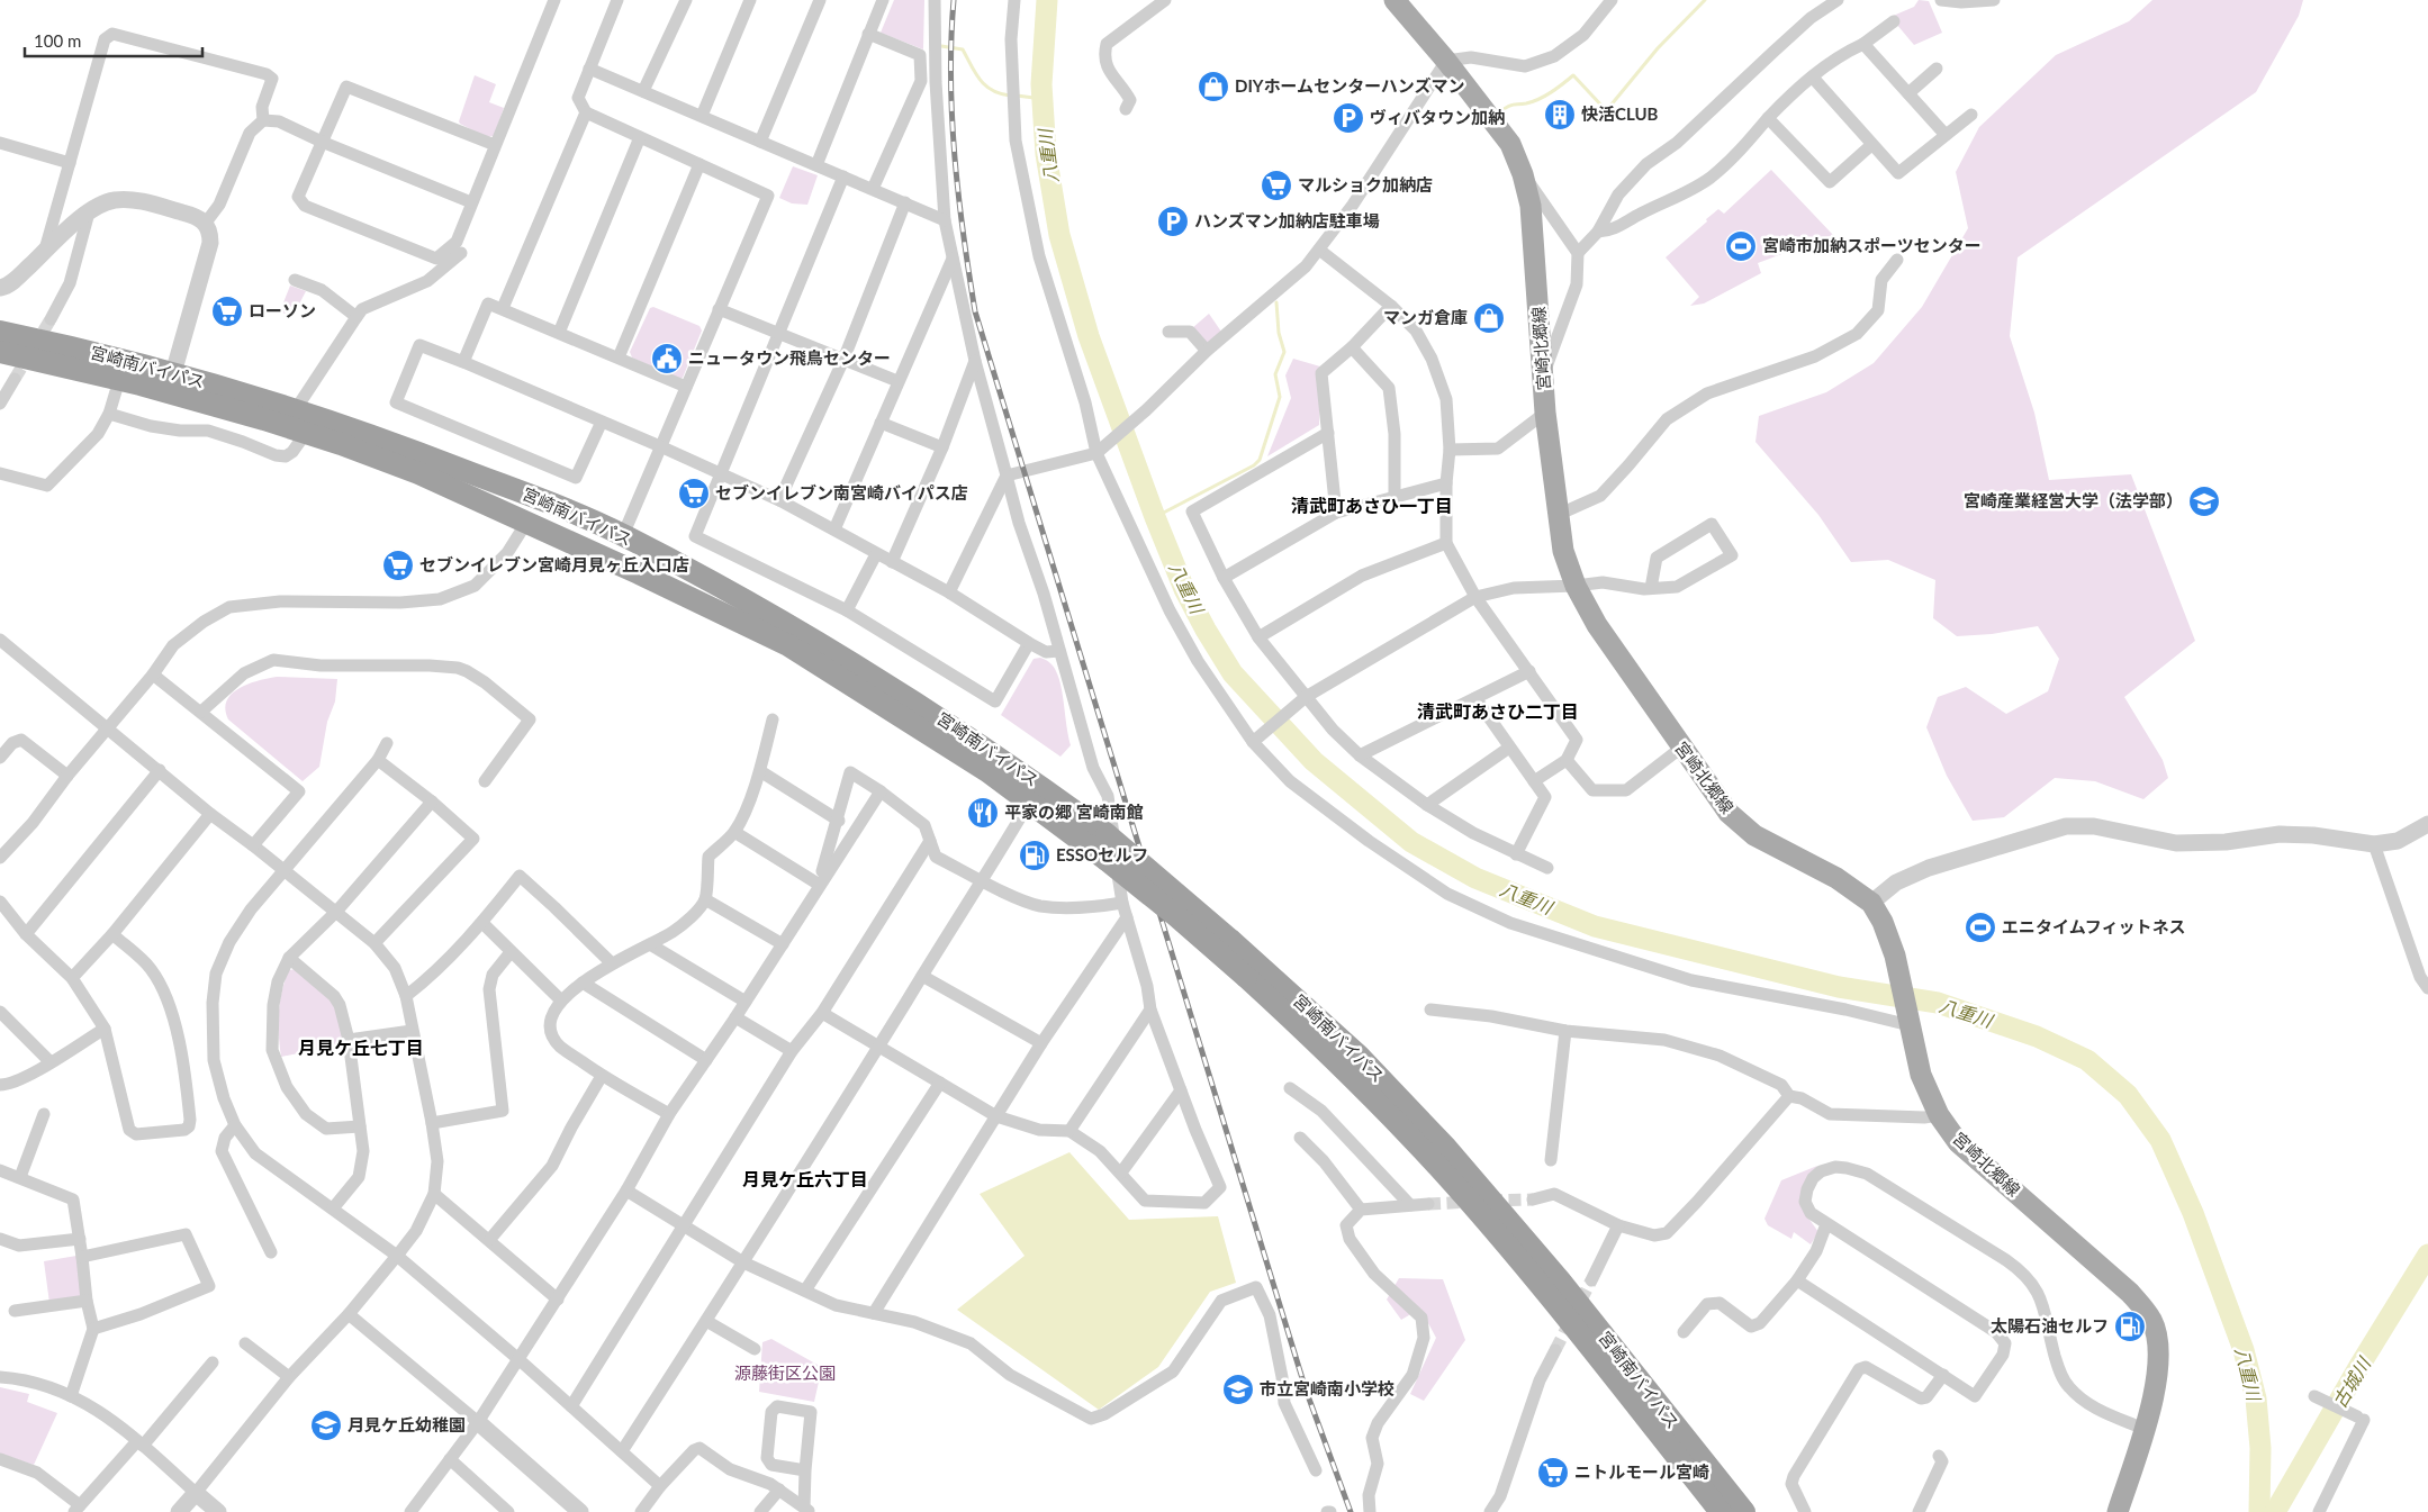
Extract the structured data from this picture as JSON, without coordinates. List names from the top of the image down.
{
  "streets": {
    "highway": ["宮崎南バイパス"],
    "main road": ["宮崎北郷線"]
  },
  "districts": [
    "清武町あさひ一丁目",
    "清武町あさひ二丁目",
    "月見ケ丘七丁目",
    "月見ケ丘六丁目"
  ],
  "water": ["八重川", "古城川"],
  "parks": ["源藤街区公園"],
  "places": {
    "shop": ["DIYホームセンターハンズマン", "マンガ倉庫"],
    "building": ["快活CLUB"],
    "parking": ["ヴィバタウン加納", "ハンズマン加納店駐車場"],
    "supermarket": [
      "マルショク加納店",
      "ローソン",
      "セブンイレブン南宮崎バイパス店",
      "セブンイレブン宮崎月見ヶ丘入口店",
      "ニトルモール宮崎"
    ],
    "sports": ["宮崎市加納スポーツセンター", "エニタイムフィットネス"],
    "public building": ["ニュータウン飛鳥センター"],
    "school or university": ["宮崎産業経営大学（法学部）", "市立宮崎南小学校", "月見ケ丘幼稚園"],
    "restaurant": ["平家の郷 宮崎南館"],
    "fuel station": ["ESSOセルフ", "太陽石油セルフ"]
  },
  "scale_bar": "100 m"
}
